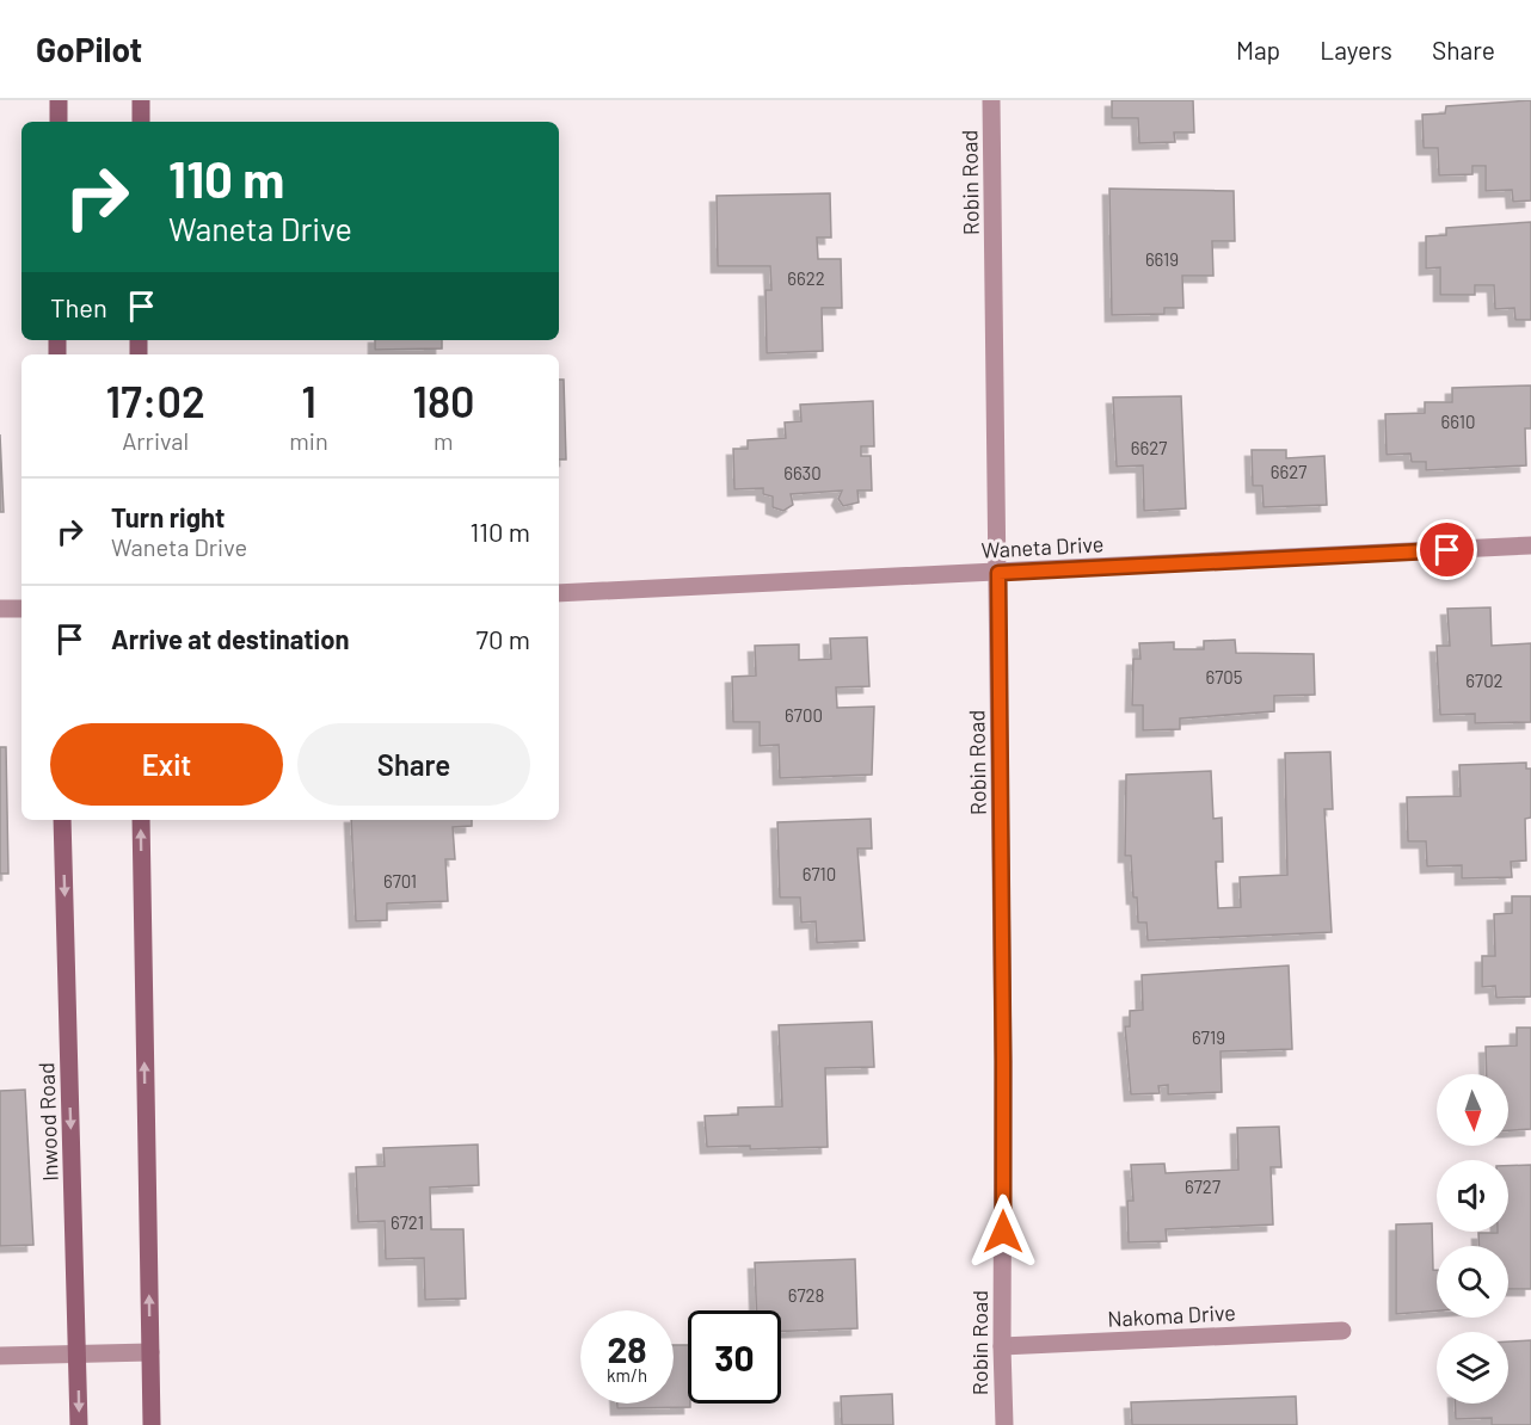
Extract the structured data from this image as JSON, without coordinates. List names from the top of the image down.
{
  "streets": {
    "main road": ["Inwood Road"],
    "street": ["Robin Road", "Waneta Drive", "Nakoma Drive"]
  },
  "crossings": [
    ["Robin Road", "Waneta Drive"],
    ["Robin Road", "Nakoma Drive"]
  ],
  "house_numbers": [
    "6619",
    "6622",
    "6610",
    "6627",
    "6627",
    "6630",
    "6705",
    "6702",
    "6700",
    "6710",
    "6701",
    "6719",
    "6727",
    "6721",
    "6728"
  ],
  "north": "bottom",
  "page": {
    "header": "GoPilot",
    "nav": ["Map", "Layers", "Share"],
    "turn": ["110 m", "Waneta Drive"],
    "then": "Then",
    "eta": [
      "17:02",
      "Arrival",
      "1",
      "min",
      "180",
      "m"
    ],
    "list": [
      {
        "name": "Turn right",
        "note": "Waneta Drive",
        "value": "110 m"
      },
      {
        "name": "Arrive at destination",
        "value": "70 m"
      }
    ],
    "buttons": ["Exit", "Share"],
    "speed": "28 km/h",
    "limit": "30"
  }
}
